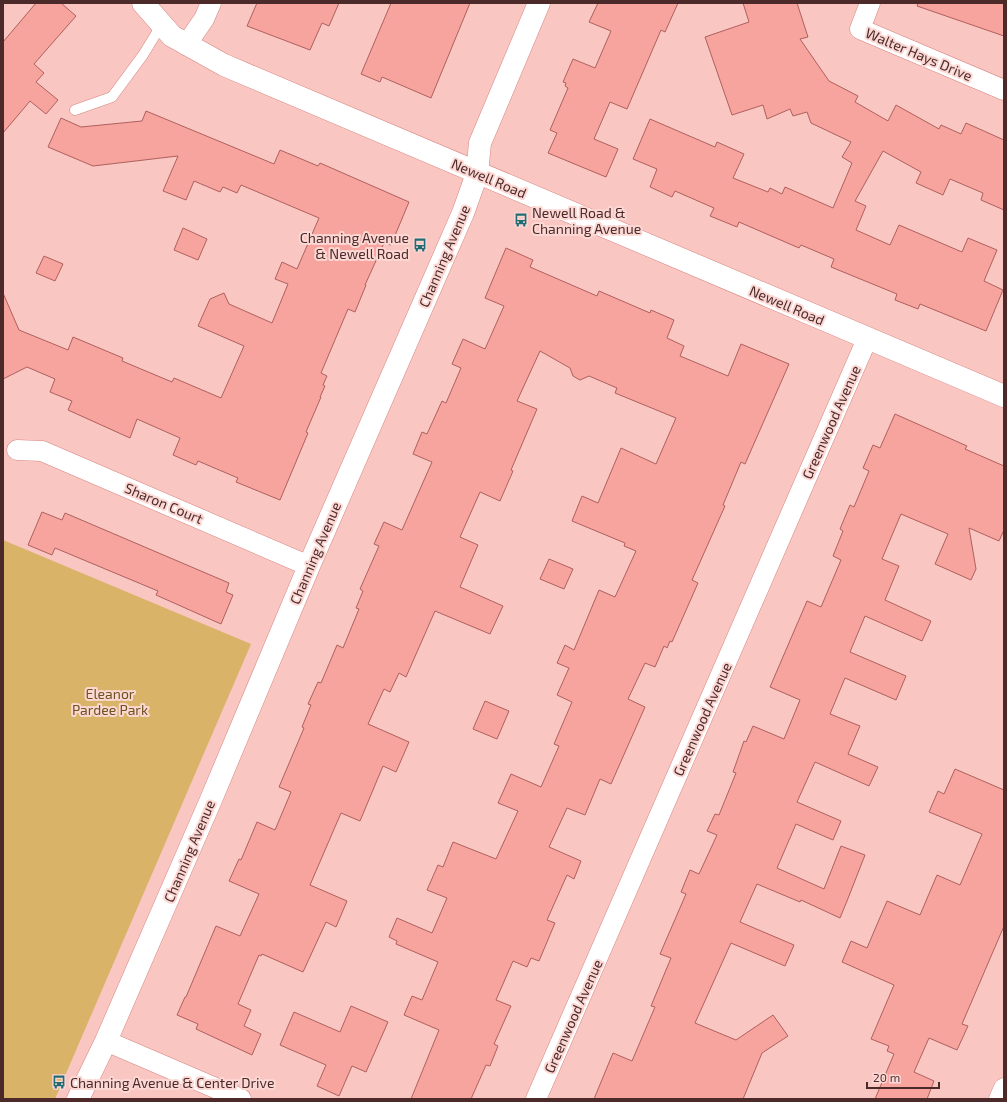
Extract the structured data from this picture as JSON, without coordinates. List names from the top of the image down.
{
  "streets": {
    "street": [
      "Walter Hays Drive",
      "Newell Road",
      "Channing Avenue",
      "Greenwood Avenue",
      "Sharon Court"
    ]
  },
  "crossings": [
    ["Newell Road", "Channing Avenue"],
    ["Newell Road", "Greenwood Avenue"],
    ["Channing Avenue", "Sharon Court"]
  ],
  "parks": ["Eleanor Pardee Park"],
  "places": {
    "bus stop": ["Newell Road & Channing Avenue", "Channing Avenue & Newell Road", "Channing Avenue & Center Drive"]
  },
  "scale_bar": "20 m"
}
